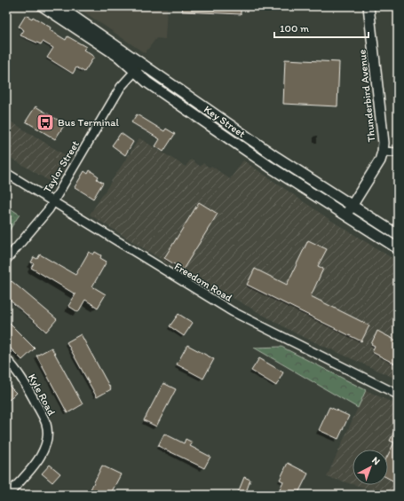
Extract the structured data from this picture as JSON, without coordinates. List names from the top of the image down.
{
  "streets": {
    "main road": ["Thunderbird Avenue", "Key Street"],
    "street": ["Taylor Street", "Freedom Road", "Kyle Road"]
  },
  "crossings": [
    ["Thunderbird Avenue", "Key Street"],
    ["Key Street", "Taylor Street"],
    ["Taylor Street", "Freedom Road"]
  ],
  "places": {
    "bus stop": ["Bus Terminal"]
  },
  "scale_bar": "100 m",
  "north": "top right"
}
